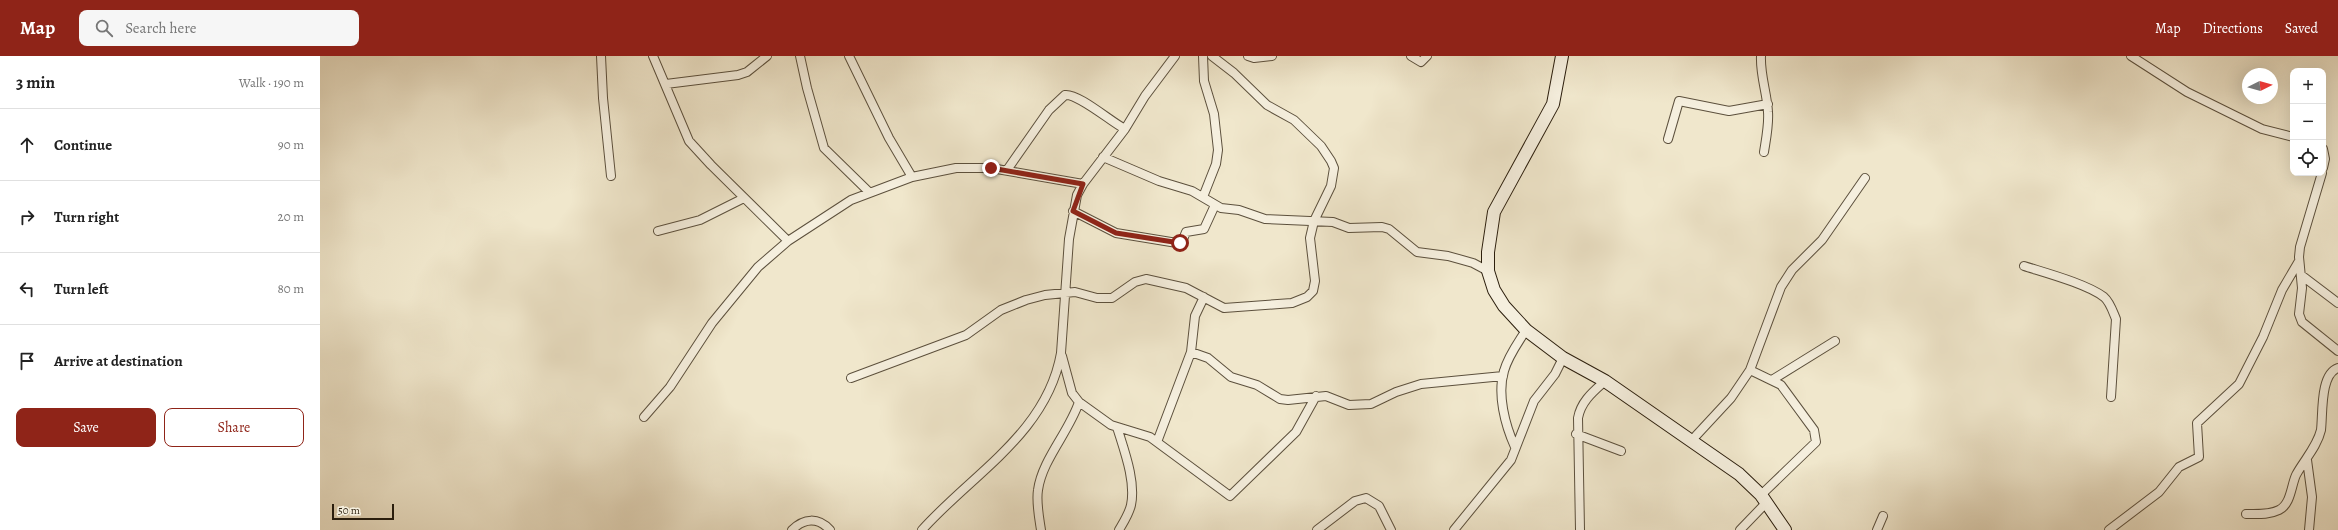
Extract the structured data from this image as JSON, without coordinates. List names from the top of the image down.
{
  "scale_bar": "50 m",
  "north": "right",
  "page": {
    "header": "Map",
    "search": "Search here",
    "nav": ["Map", "Directions", "Saved"],
    "heading": ["3 min", "Walk · 190 m"],
    "map_buttons": ["+", "−"],
    "list": [
      ["Continue", "90 m"],
      ["Turn right", "20 m"],
      ["Turn left", "80 m"],
      "Arrive at destination"
    ],
    "buttons": ["Save", "Share"],
    "scale": "50 m"
  }
}
